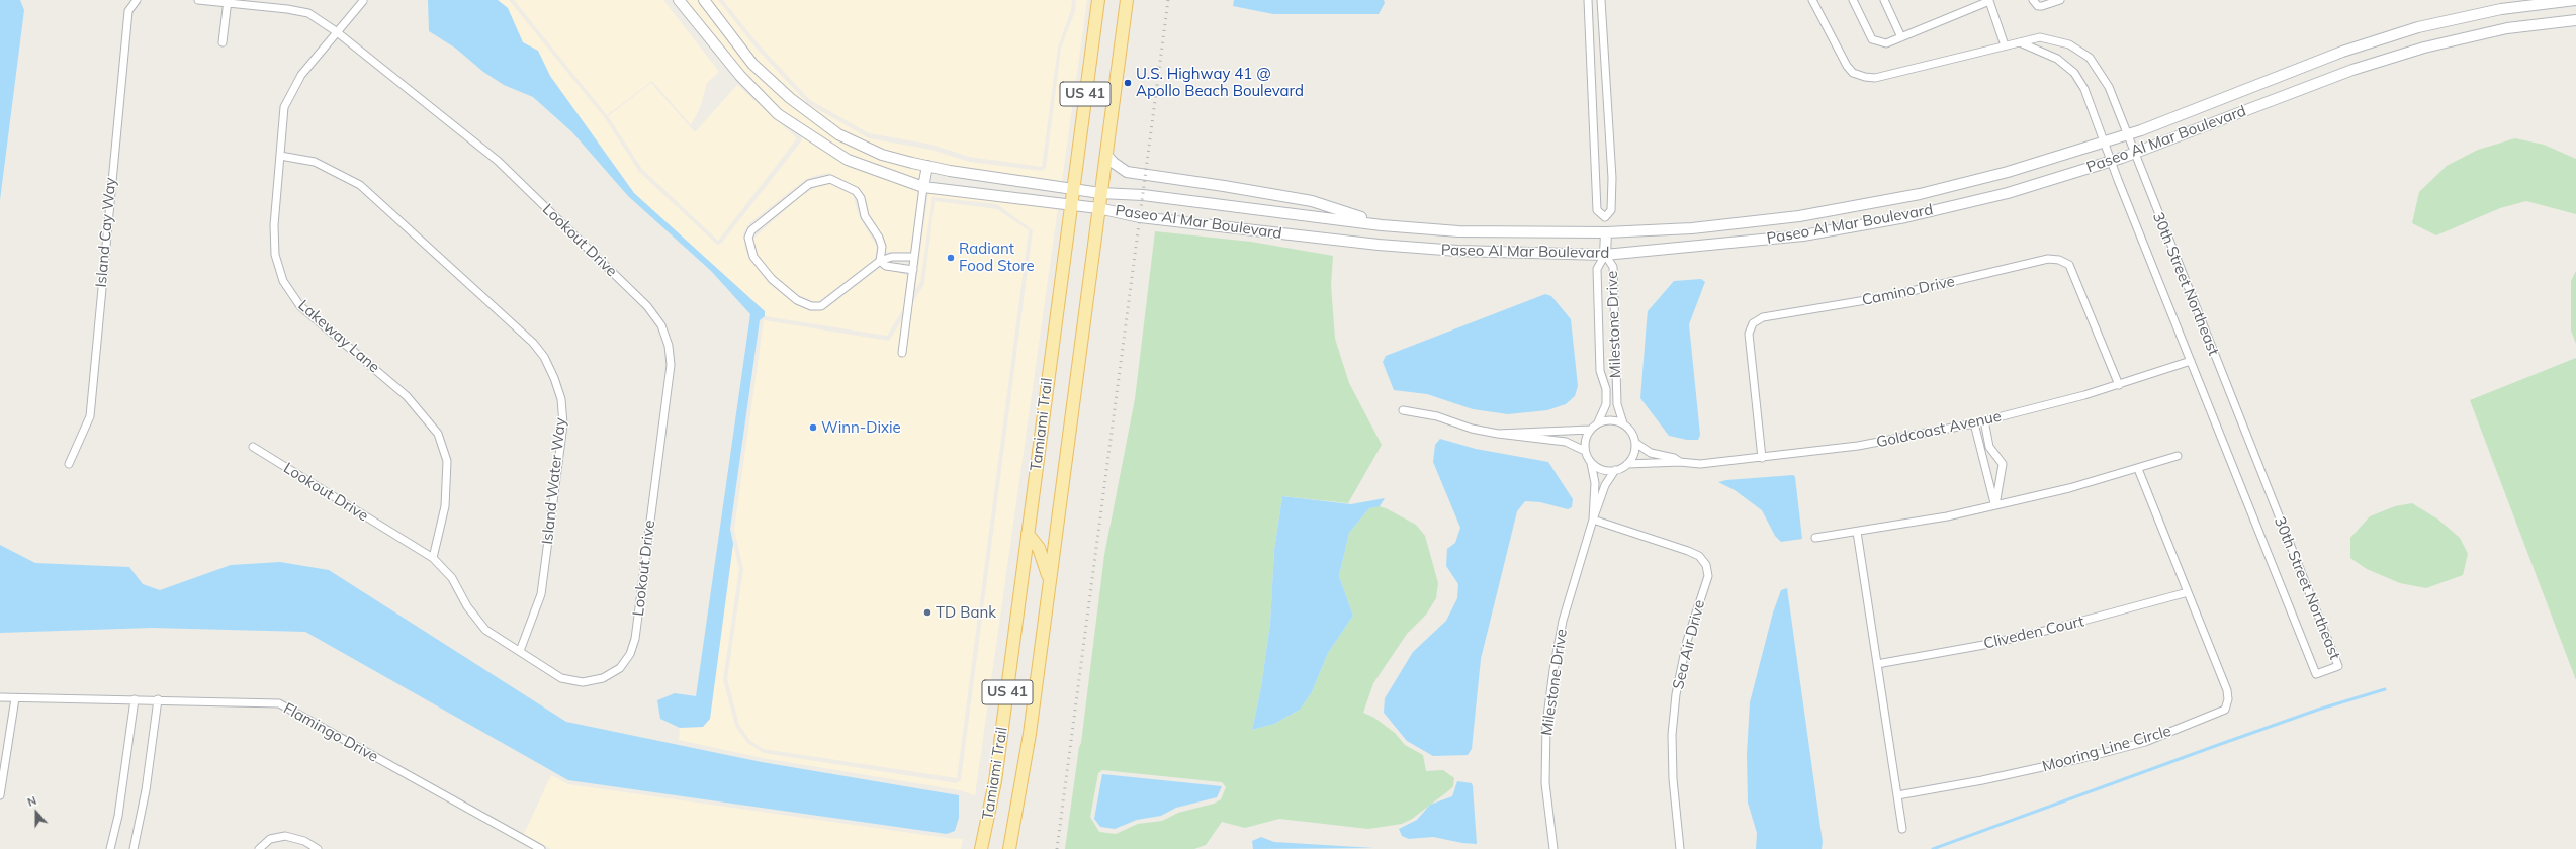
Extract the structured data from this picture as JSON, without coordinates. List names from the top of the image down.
{
  "streets": {
    "main road": ["US 41", "Paseo Al Mar Boulevard", "Tamiami Trail"],
    "street": [
      "Island Cay Way",
      "Lookout Drive",
      "30th Street Northeast",
      "Camino Drive",
      "Milestone Drive",
      "Lakeway Lane",
      "Goldcoast Avenue",
      "Island Water Way",
      "Cliveden Court",
      "Sea Air Drive",
      "Flamingo Drive",
      "Mooring Line Circle"
    ]
  },
  "crossings": [
    ["Paseo Al Mar Boulevard", "30th Street Northeast"],
    ["Paseo Al Mar Boulevard", "Milestone Drive"],
    ["Paseo Al Mar Boulevard", "Tamiami Trail"],
    ["Lookout Drive", "Lakeway Lane"],
    ["Lookout Drive", "Island Water Way"],
    ["30th Street Northeast", "Goldcoast Avenue"],
    ["Camino Drive", "Goldcoast Avenue"],
    ["Milestone Drive", "Goldcoast Avenue"],
    ["Milestone Drive", "Sea Air Drive"],
    ["Lakeway Lane", "Island Water Way"],
    ["Cliveden Court", "Mooring Line Circle"]
  ],
  "places": [
    "U.S. Highway 41 @ Apollo Beach Boulevard",
    "Radiant Food Store",
    "Winn-Dixie",
    "TD Bank"
  ],
  "north": "top"
}
